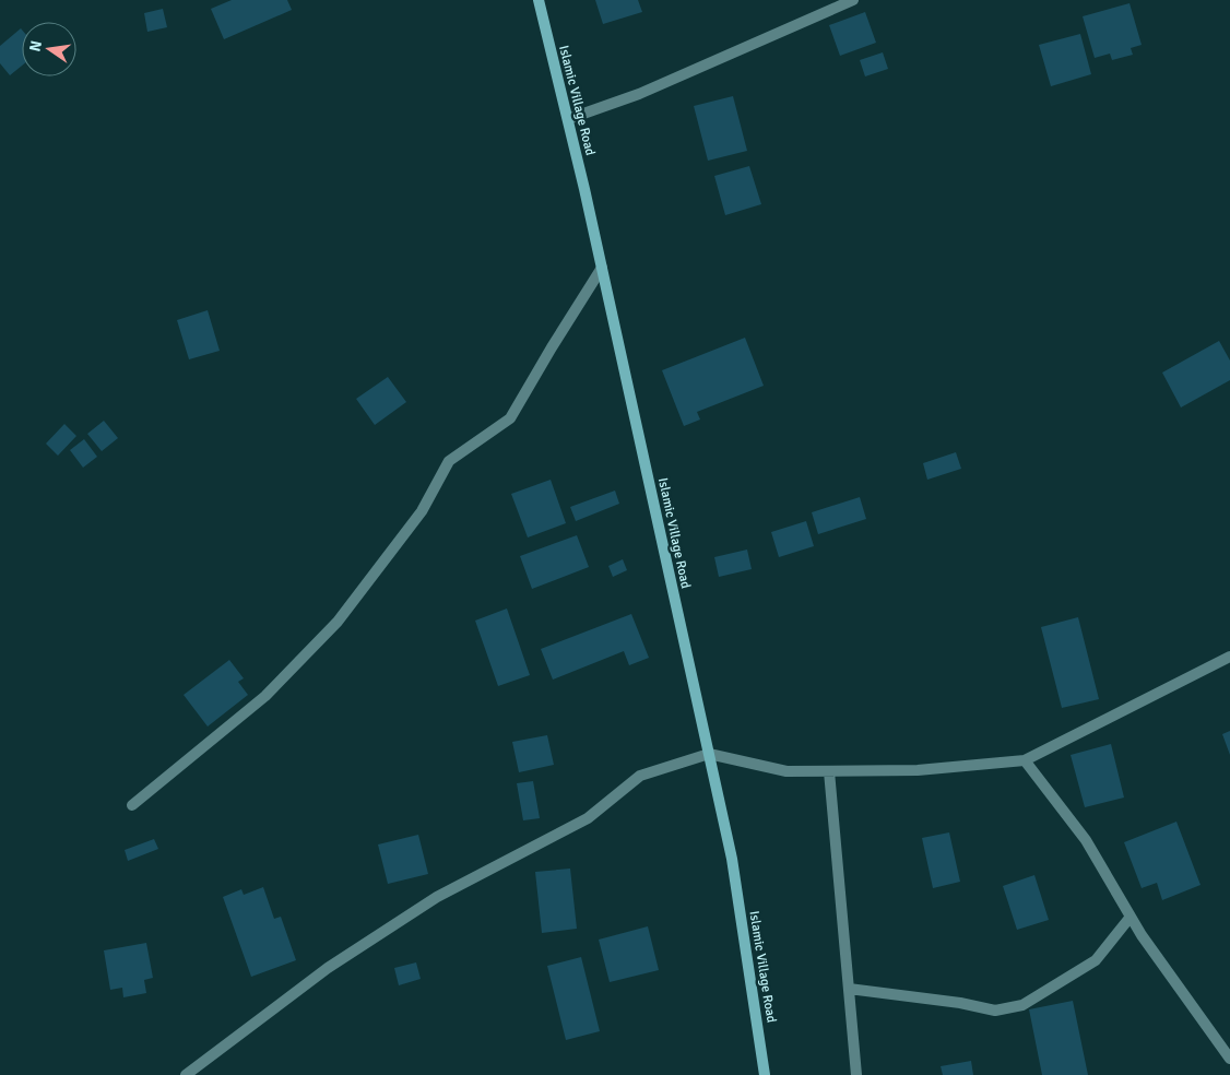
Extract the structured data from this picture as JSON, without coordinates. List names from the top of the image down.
{
  "streets": {
    "street": ["Islamic Village Road"]
  },
  "north": "left"
}
